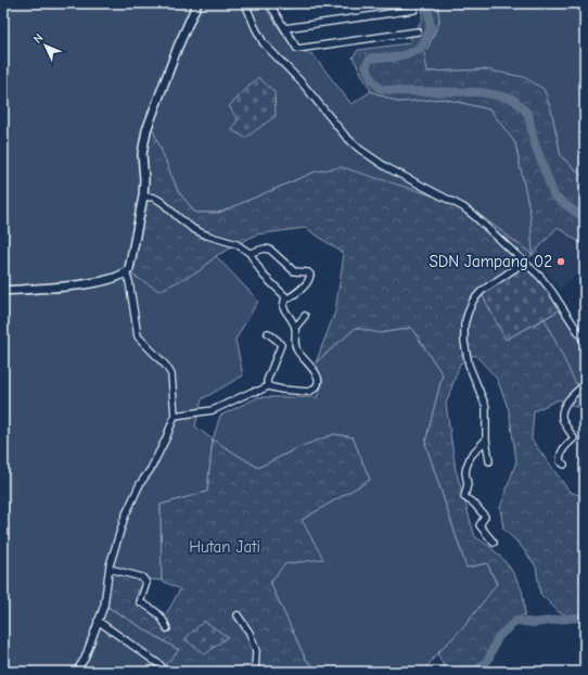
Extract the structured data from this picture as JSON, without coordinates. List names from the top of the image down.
{
  "parks": ["Hutan Jati"],
  "places": ["SDN Jampang 02"],
  "north": "top left"
}
